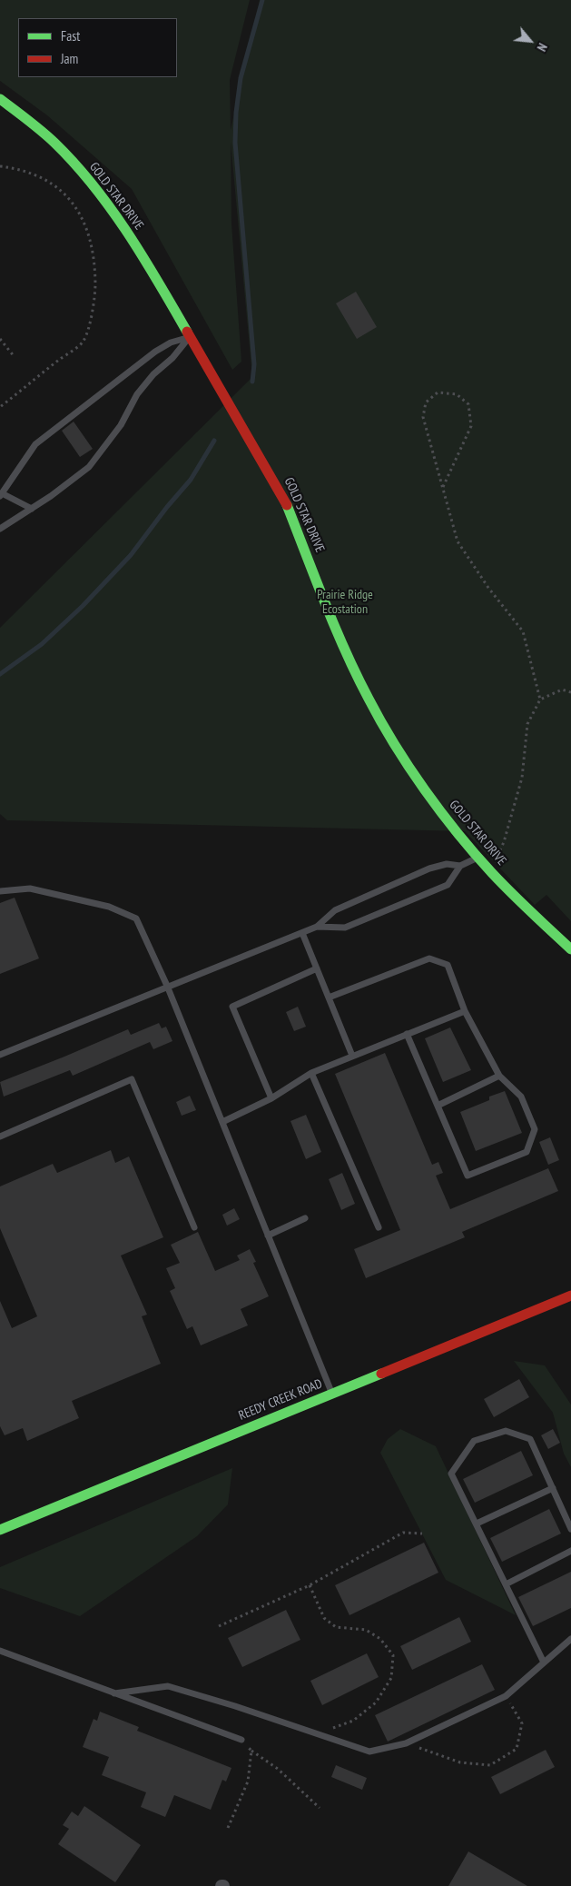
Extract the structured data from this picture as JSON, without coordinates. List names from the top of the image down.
{
  "streets": {
    "street": ["GOLD STAR DRIVE", "REEDY CREEK ROAD"]
  },
  "parks": ["Prairie Ridge Ecostation"],
  "legend": ["Fast", "Jam"],
  "north": "bottom right"
}
